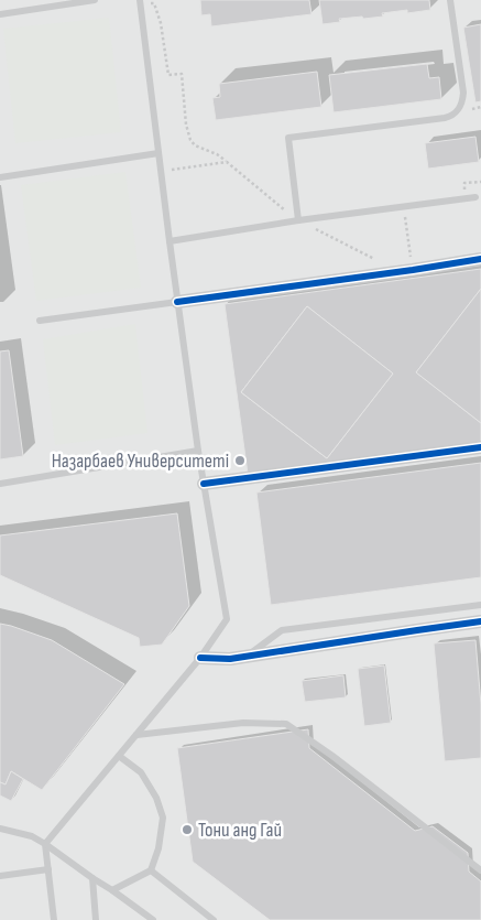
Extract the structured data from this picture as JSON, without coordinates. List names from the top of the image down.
{
  "places": ["Назарбаев Университеті", "Тони анд Гай"]
}
